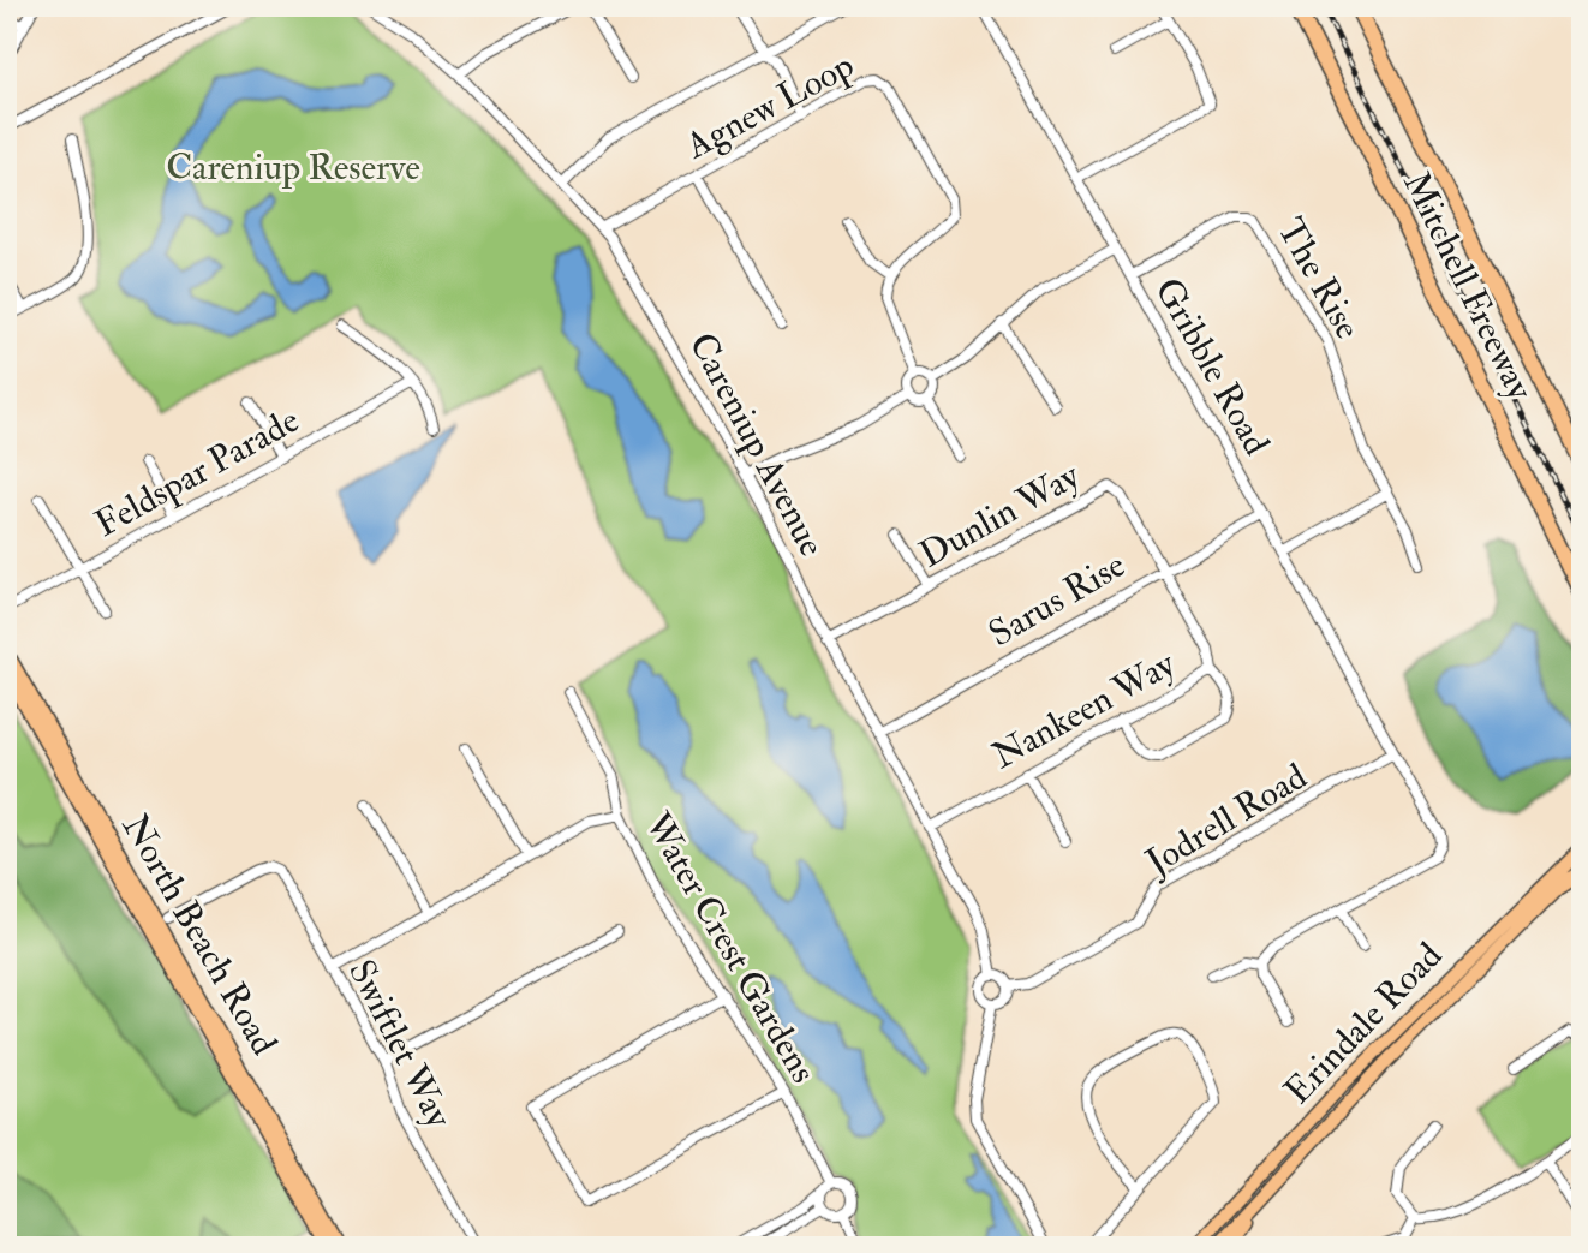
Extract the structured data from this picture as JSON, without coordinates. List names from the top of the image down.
{
  "streets": {
    "highway": ["Mitchell Freeway"],
    "main road": ["North Beach Road", "Erindale Road"],
    "street": [
      "Agnew Loop",
      "The Rise",
      "Gribble Road",
      "Careniup Avenue",
      "Feldspar Parade",
      "Dunlin Way",
      "Sarus Rise",
      "Nankeen Way",
      "Jodrell Road",
      "Water Crest Gardens",
      "Swiftlet Way"
    ]
  },
  "crossings": [
    ["Agnew Loop", "Careniup Avenue"],
    ["The Rise", "Gribble Road"],
    ["Gribble Road", "Sarus Rise"],
    ["Gribble Road", "Jodrell Road"],
    ["Careniup Avenue", "Dunlin Way"],
    ["Careniup Avenue", "Sarus Rise"],
    ["Careniup Avenue", "Nankeen Way"],
    ["Careniup Avenue", "Jodrell Road"],
    ["Dunlin Way", "Sarus Rise"],
    ["Dunlin Way", "Nankeen Way"],
    ["Sarus Rise", "Nankeen Way"]
  ],
  "parks": ["Careniup Reserve"]
}
